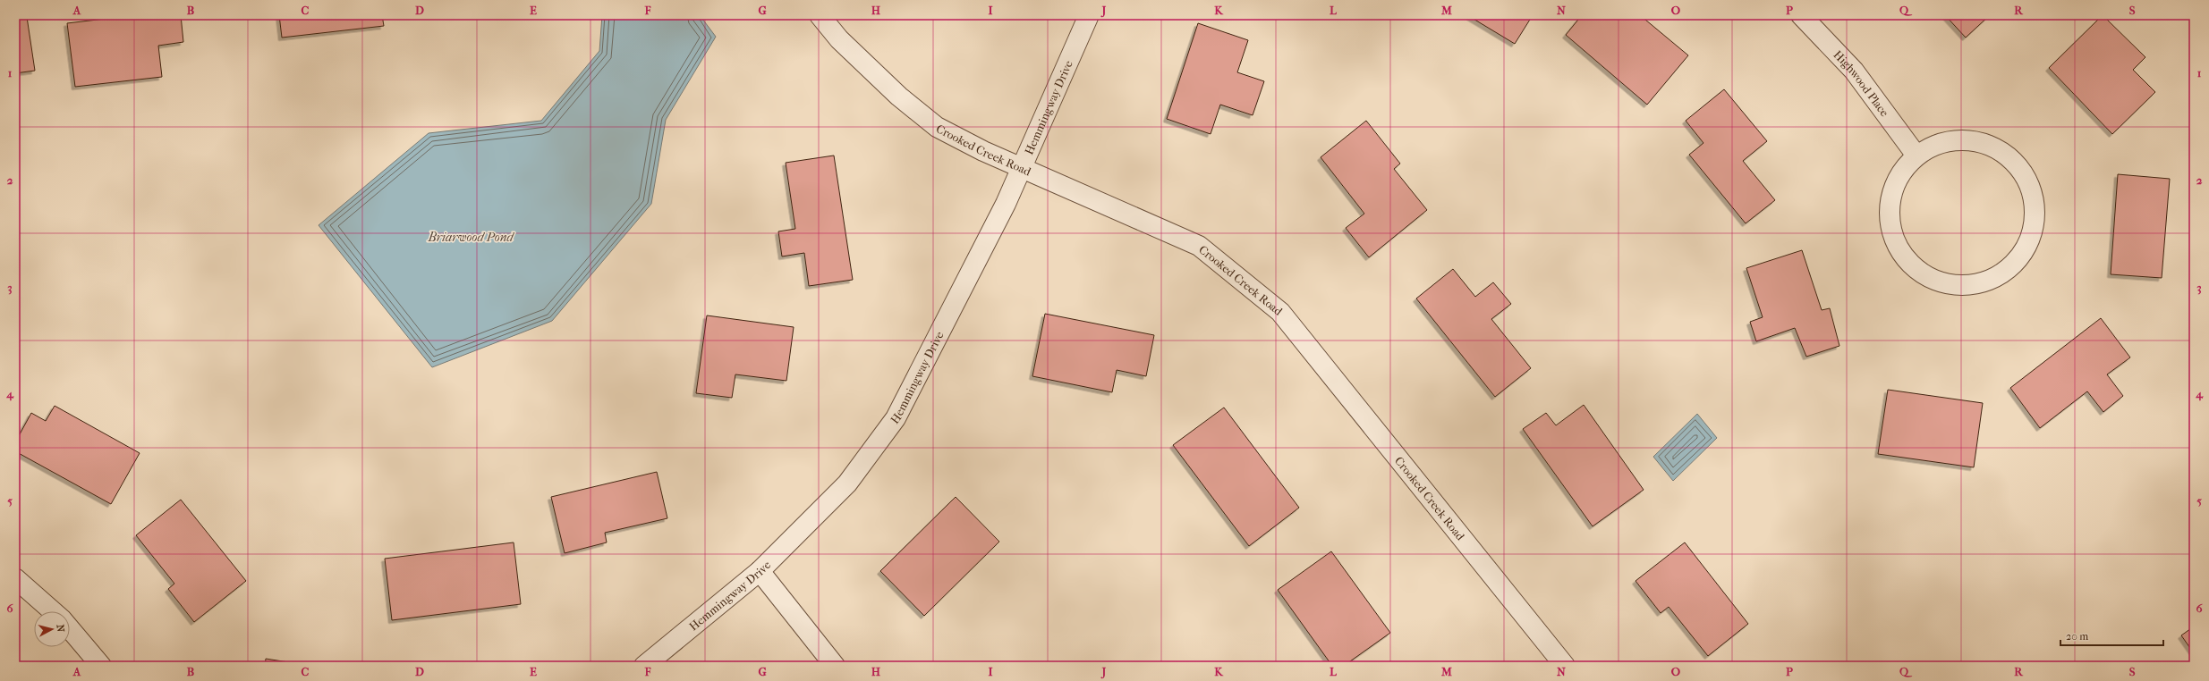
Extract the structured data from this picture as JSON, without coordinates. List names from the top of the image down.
{
  "streets": {
    "street": ["Highwood Place", "Hemmingway Drive", "Crooked Creek Road"]
  },
  "crossings": [
    ["Hemmingway Drive", "Crooked Creek Road"]
  ],
  "water": ["Briarwood Pond"],
  "scale_bar": "20 m",
  "north": "right",
  "grid": {
    "columns": [
      "A",
      "B",
      "C",
      "D",
      "E",
      "F",
      "G",
      "H",
      "I",
      "J",
      "K",
      "L",
      "M",
      "N",
      "O",
      "P",
      "Q",
      "R",
      "S"
    ],
    "rows": [
      "1",
      "2",
      "3",
      "4",
      "5",
      "6"
    ]
  }
}
